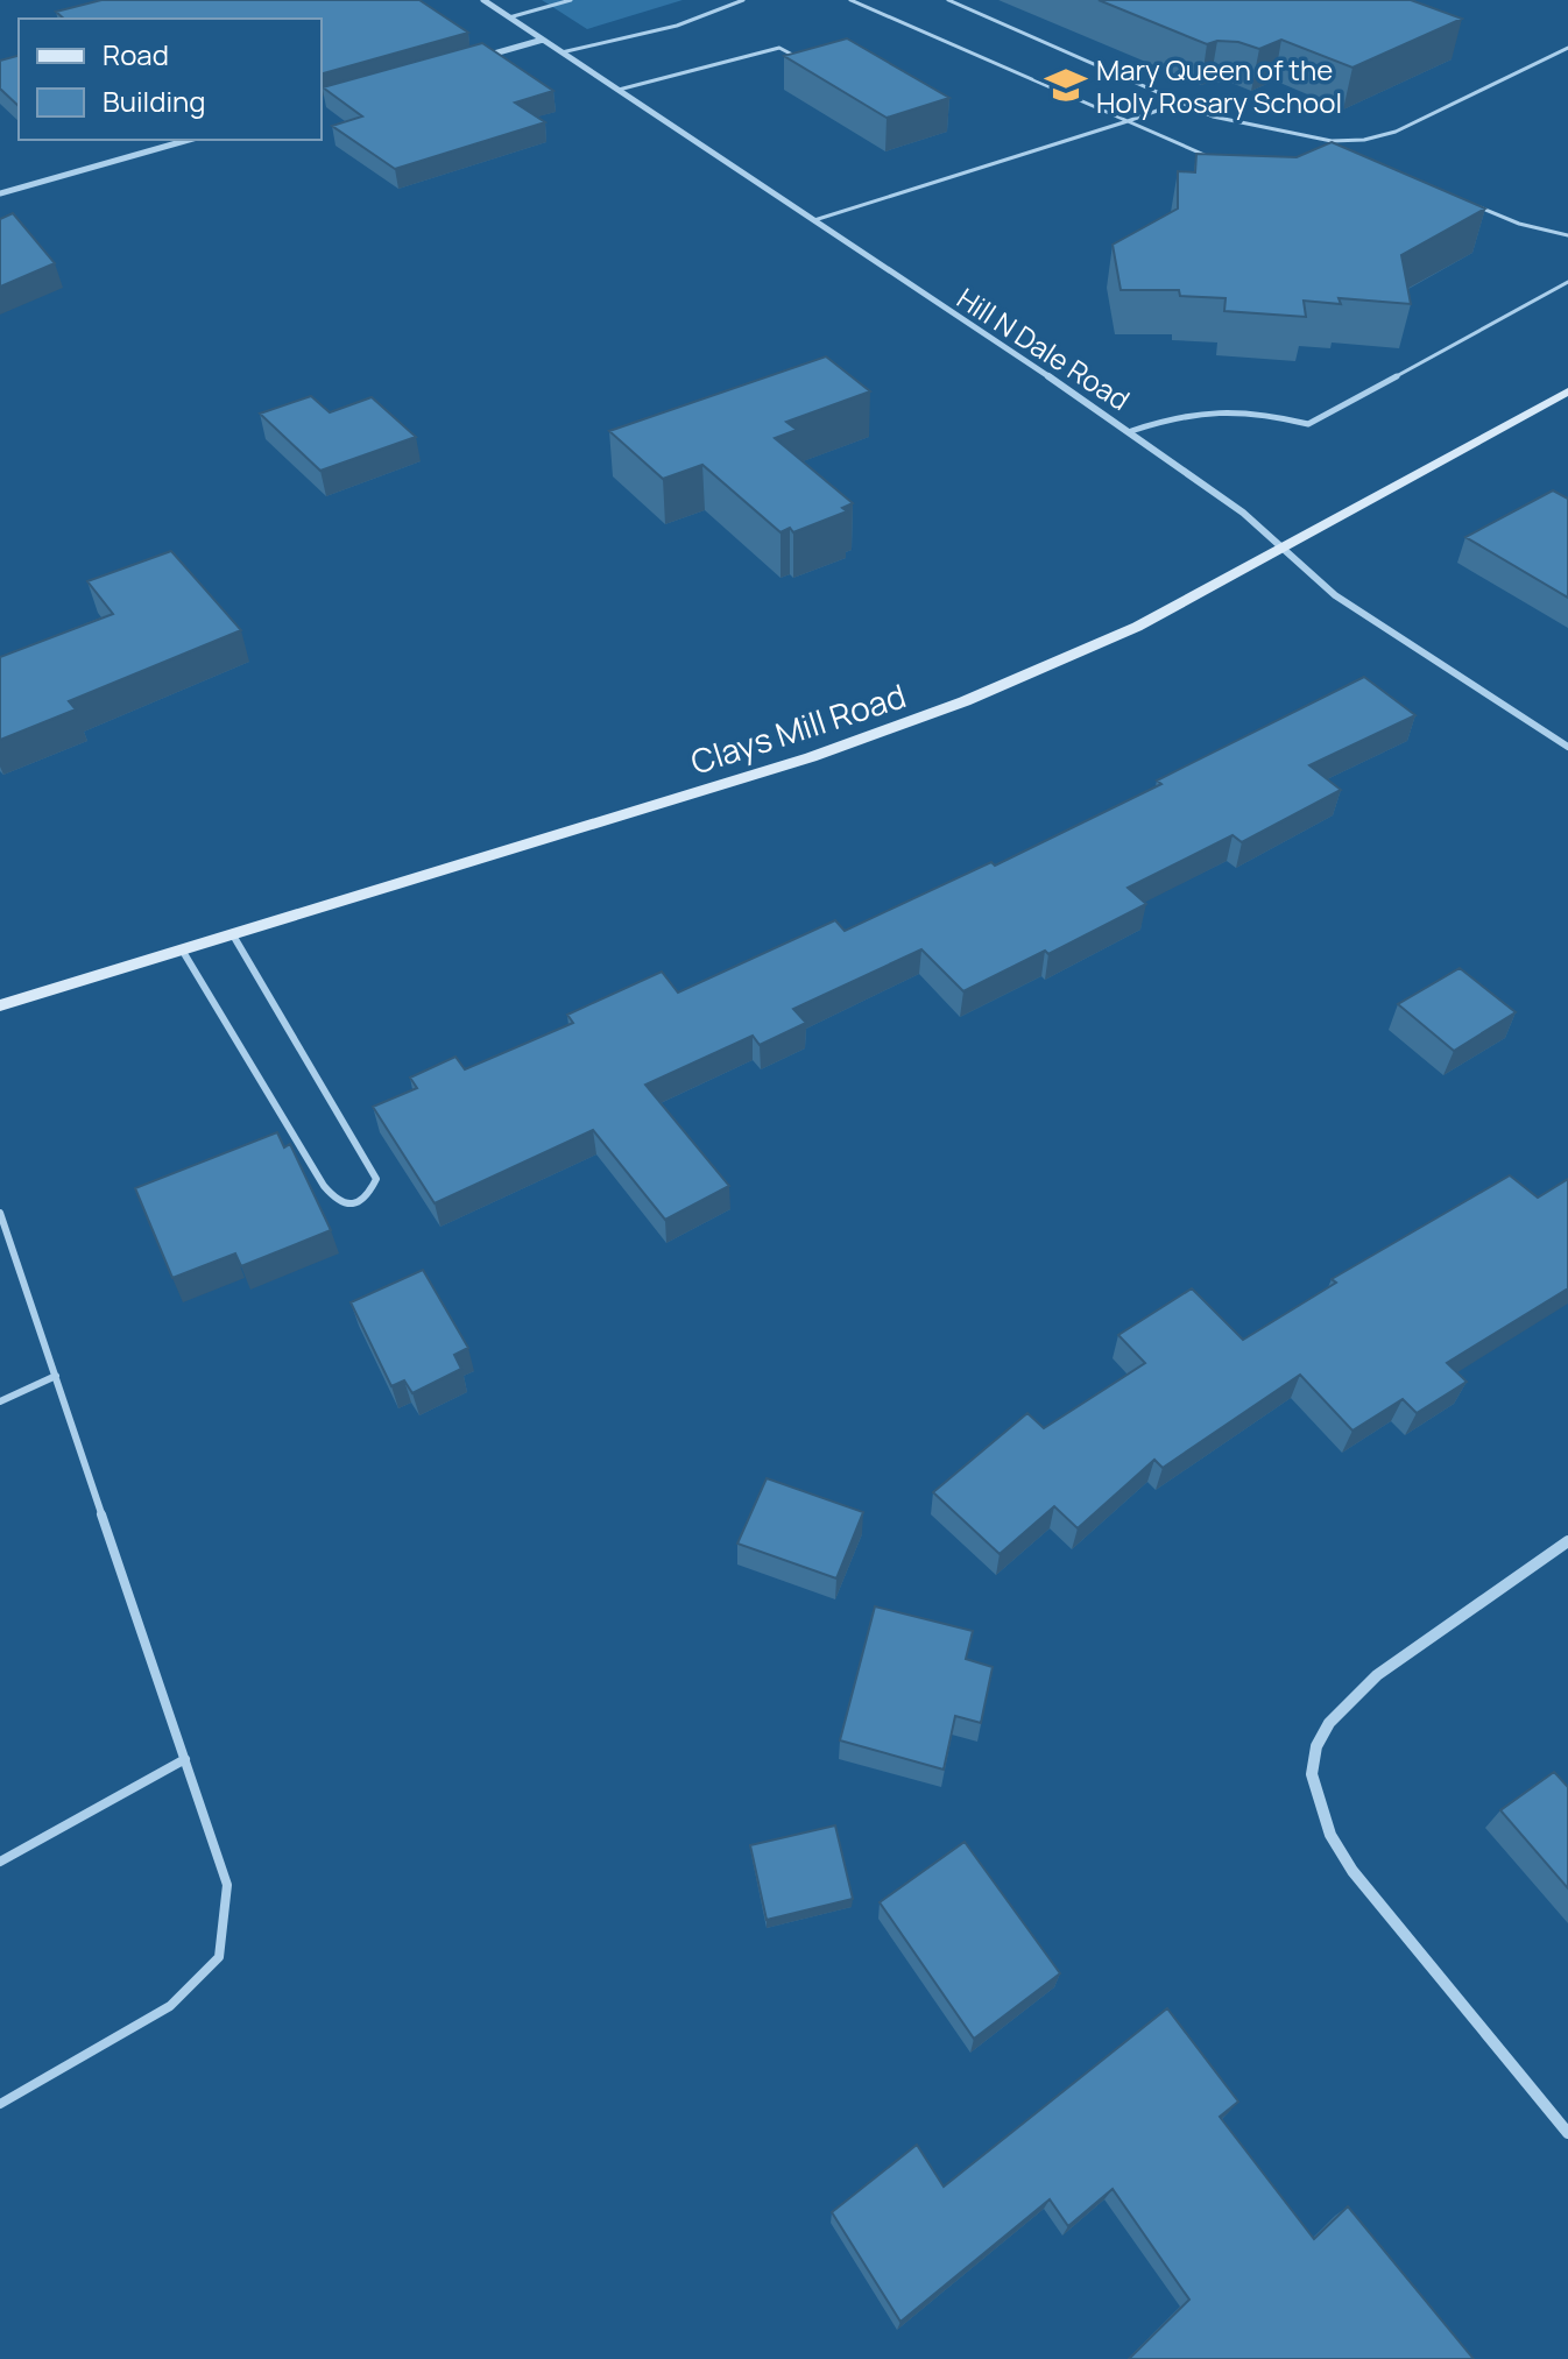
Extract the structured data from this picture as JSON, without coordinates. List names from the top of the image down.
{
  "streets": {
    "main road": ["Clays Mill Road"],
    "street": ["Hill N Dale Road"]
  },
  "crossings": [
    ["Hill N Dale Road", "Clays Mill Road"]
  ],
  "places": {
    "school or university": ["Mary Queen of the Holy Rosary School"]
  },
  "legend": ["Road", "Building"]
}
